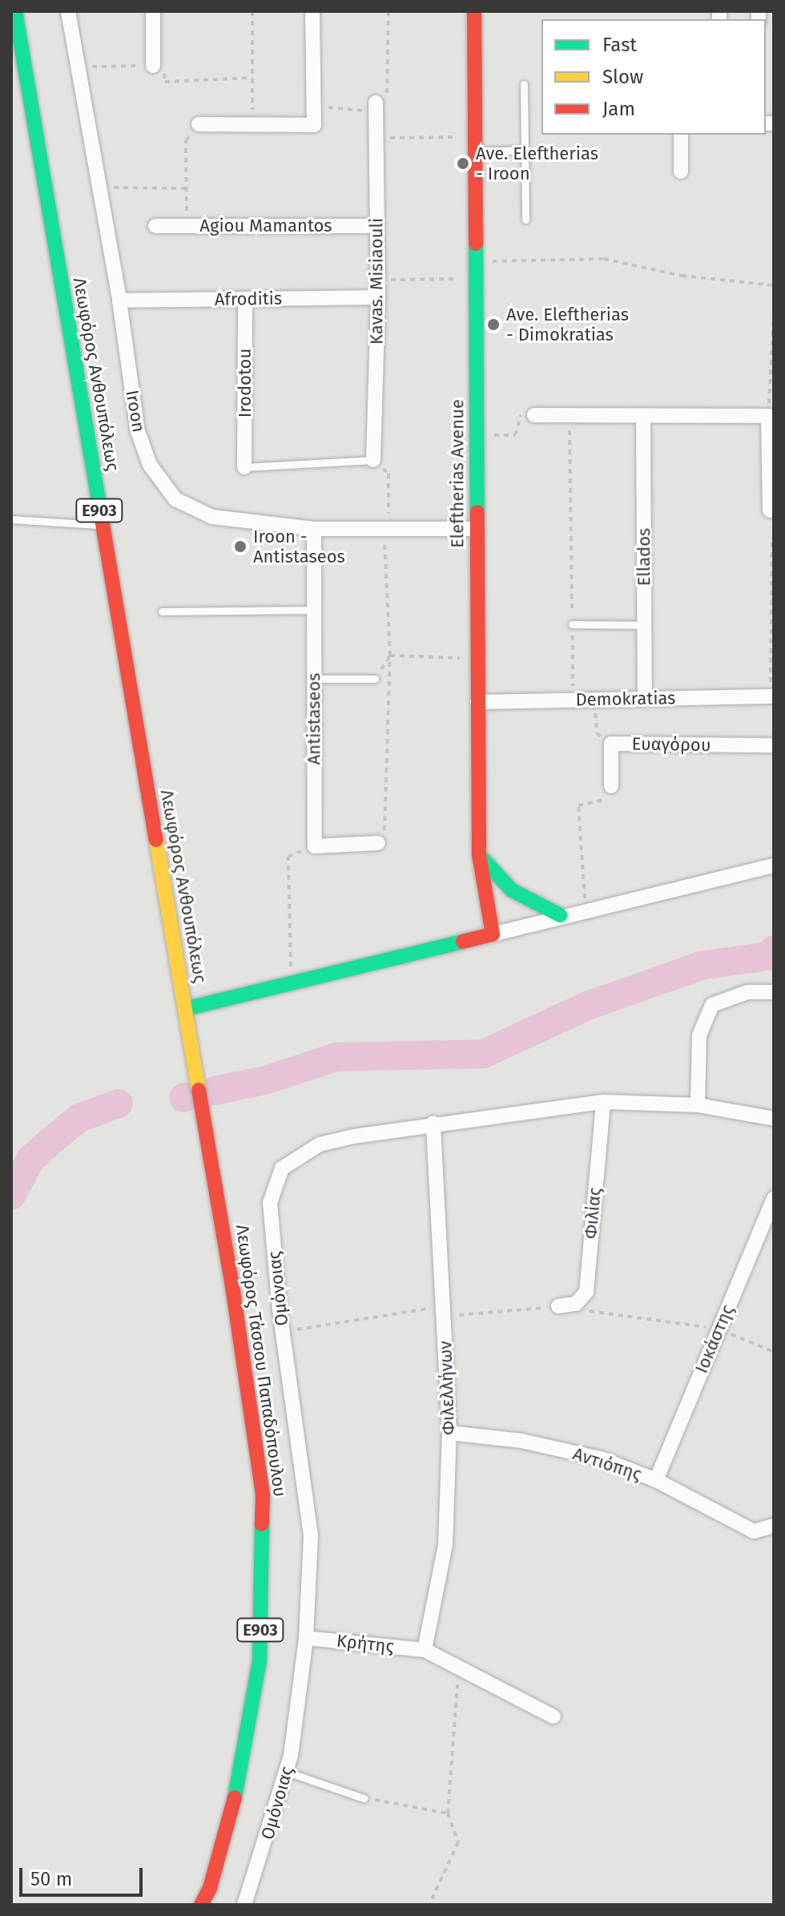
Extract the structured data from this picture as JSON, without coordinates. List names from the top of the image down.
{
  "streets": {
    "main road": [
      "Λεωφόρος Ανθουπόλεως",
      "Eleftherias Avenue",
      "E903",
      "Λεωφόρος Τάσσου Παπαδόπουλου"
    ],
    "street": [
      "Agiou Mamantos",
      "Kavas. Misiaouli",
      "Afroditis",
      "Irodotou",
      "Iroon",
      "Ellados",
      "Demokratias",
      "Antistaseos",
      "Ευαγόρου",
      "Φιλίας",
      "Ομόνοιας",
      "Ιοκάστης",
      "Φιλελλήνων",
      "Αντιόπης",
      "Κρήτης"
    ]
  },
  "crossings": [
    ["Agiou Mamantos", "Kavas. Misiaouli"],
    ["Kavas. Misiaouli", "Afroditis"],
    ["Afroditis", "Irodotou"],
    ["Afroditis", "Iroon"],
    ["Λεωφόρος Ανθουπόλεως", "Λεωφόρος Τάσσου Παπαδόπουλου"],
    ["Iroon", "Eleftherias Avenue"],
    ["Iroon", "Antistaseos"],
    ["Eleftherias Avenue", "Demokratias"],
    ["Ellados", "Demokratias"],
    ["Φιλίας", "Ομόνοιας"],
    ["Ομόνοιας", "Φιλελλήνων"],
    ["Ομόνοιας", "Κρήτης"],
    ["Ιοκάστης", "Αντιόπης"],
    ["Φιλελλήνων", "Αντιόπης"],
    ["Φιλελλήνων", "Κρήτης"]
  ],
  "places": ["Ave. Eleftherias - Iroon", "Ave. Eleftherias - Dimokratias", "Iroon - Antistaseos"],
  "legend": ["Fast", "Slow", "Jam"],
  "scale_bar": "50 m"
}
